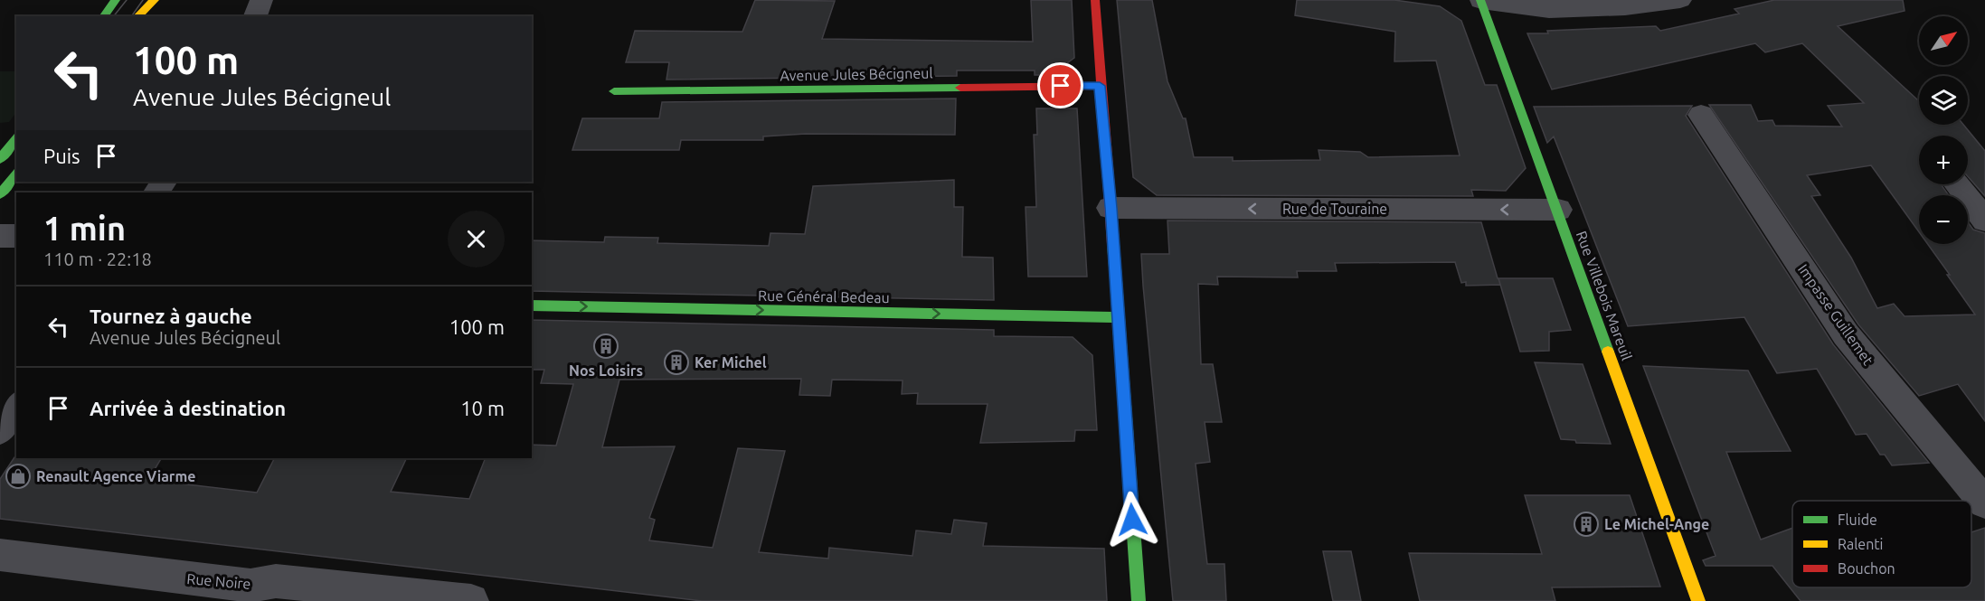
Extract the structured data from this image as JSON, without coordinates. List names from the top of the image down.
{
  "streets": {
    "street": [
      "Avenue Jules Bécigneul",
      "Rue de Touraine",
      "Rue Villebois Mareuil",
      "Rue Général Bedeau",
      "Impasse Guillemet",
      "Rue Noire"
    ]
  },
  "crossings": [
    ["Rue de Touraine", "Rue Villebois Mareuil"]
  ],
  "one_way": ["Rue de Touraine", "Rue Général Bedeau"],
  "places": {
    "building": ["Nos Loisirs", "Ker Michel", "Le Michel-Ange"],
    "shop": ["Renault Agence Viarme"]
  },
  "legend": ["Fluide", "Ralenti", "Bouchon"],
  "north": "top right",
  "page": {
    "map_buttons": ["+", "−"],
    "turn": ["100 m", "Avenue Jules Bécigneul"],
    "then": "Puis",
    "heading": ["1 min", "110 m · 22:18"],
    "list": [
      {
        "name": "Tournez à gauche",
        "note": "Avenue Jules Bécigneul",
        "value": "100 m"
      },
      {
        "name": "Arrivée à destination",
        "value": "10 m"
      }
    ]
  }
}
